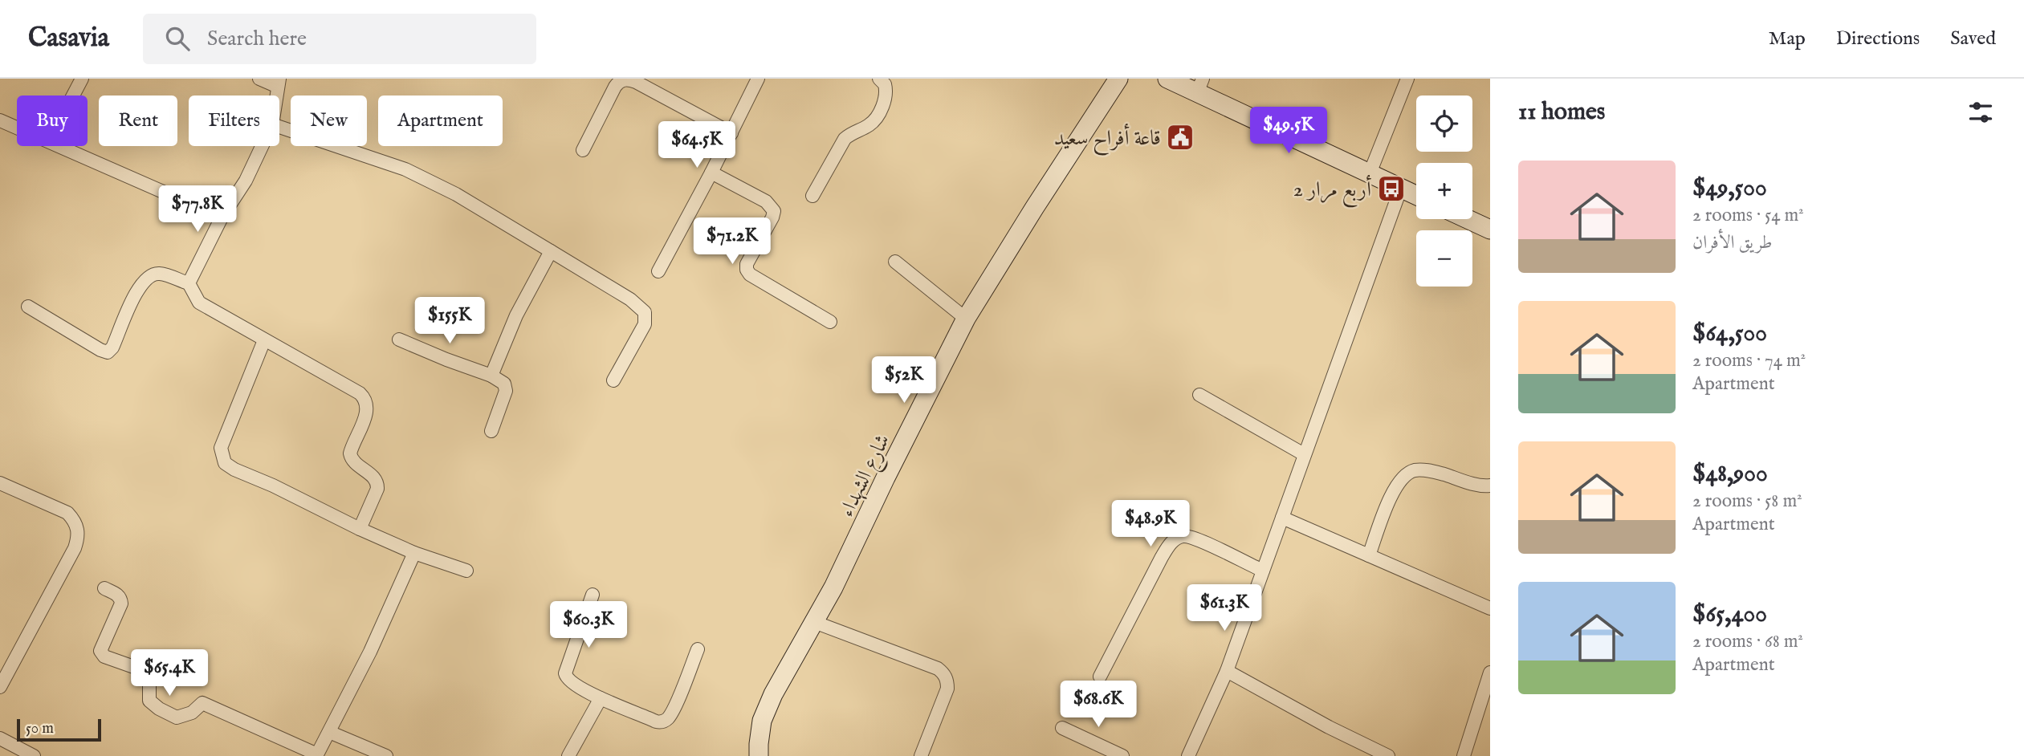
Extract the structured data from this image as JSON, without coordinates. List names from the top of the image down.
{
  "streets": {
    "street": ["شارع الشهداء"]
  },
  "places": {
    "public building": ["قاعة أفراح سعيد"],
    "bus stop": ["أربع مرار 2"]
  },
  "scale_bar": "50 m",
  "page": {
    "header": "Casavia",
    "search": "Search here",
    "nav": ["Map", "Directions", "Saved"],
    "heading": "11 homes",
    "map_buttons": ["+", "−"],
    "chip": [
      "Buy",
      "Rent",
      "Filters",
      "New",
      "Apartment"
    ],
    "price": [
      "$49.5K",
      "$64.5K",
      "$77.8K",
      "$71.2K",
      "$155K",
      "$52K",
      "$48.9K",
      "$61.3K",
      "$60.3K",
      "$65.4K",
      "$68.6K"
    ],
    "list": [
      {
        "name": "$49,500",
        "note": "2 rooms · 54 m² · طريق الأفران"
      },
      {
        "name": "$64,500",
        "note": "2 rooms · 74 m² · Apartment"
      },
      {
        "name": "$48,900",
        "note": "2 rooms · 58 m² · Apartment"
      },
      {
        "name": "$65,400",
        "note": "2 rooms · 68 m² · Apartment"
      }
    ],
    "scale": "50 m"
  }
}
